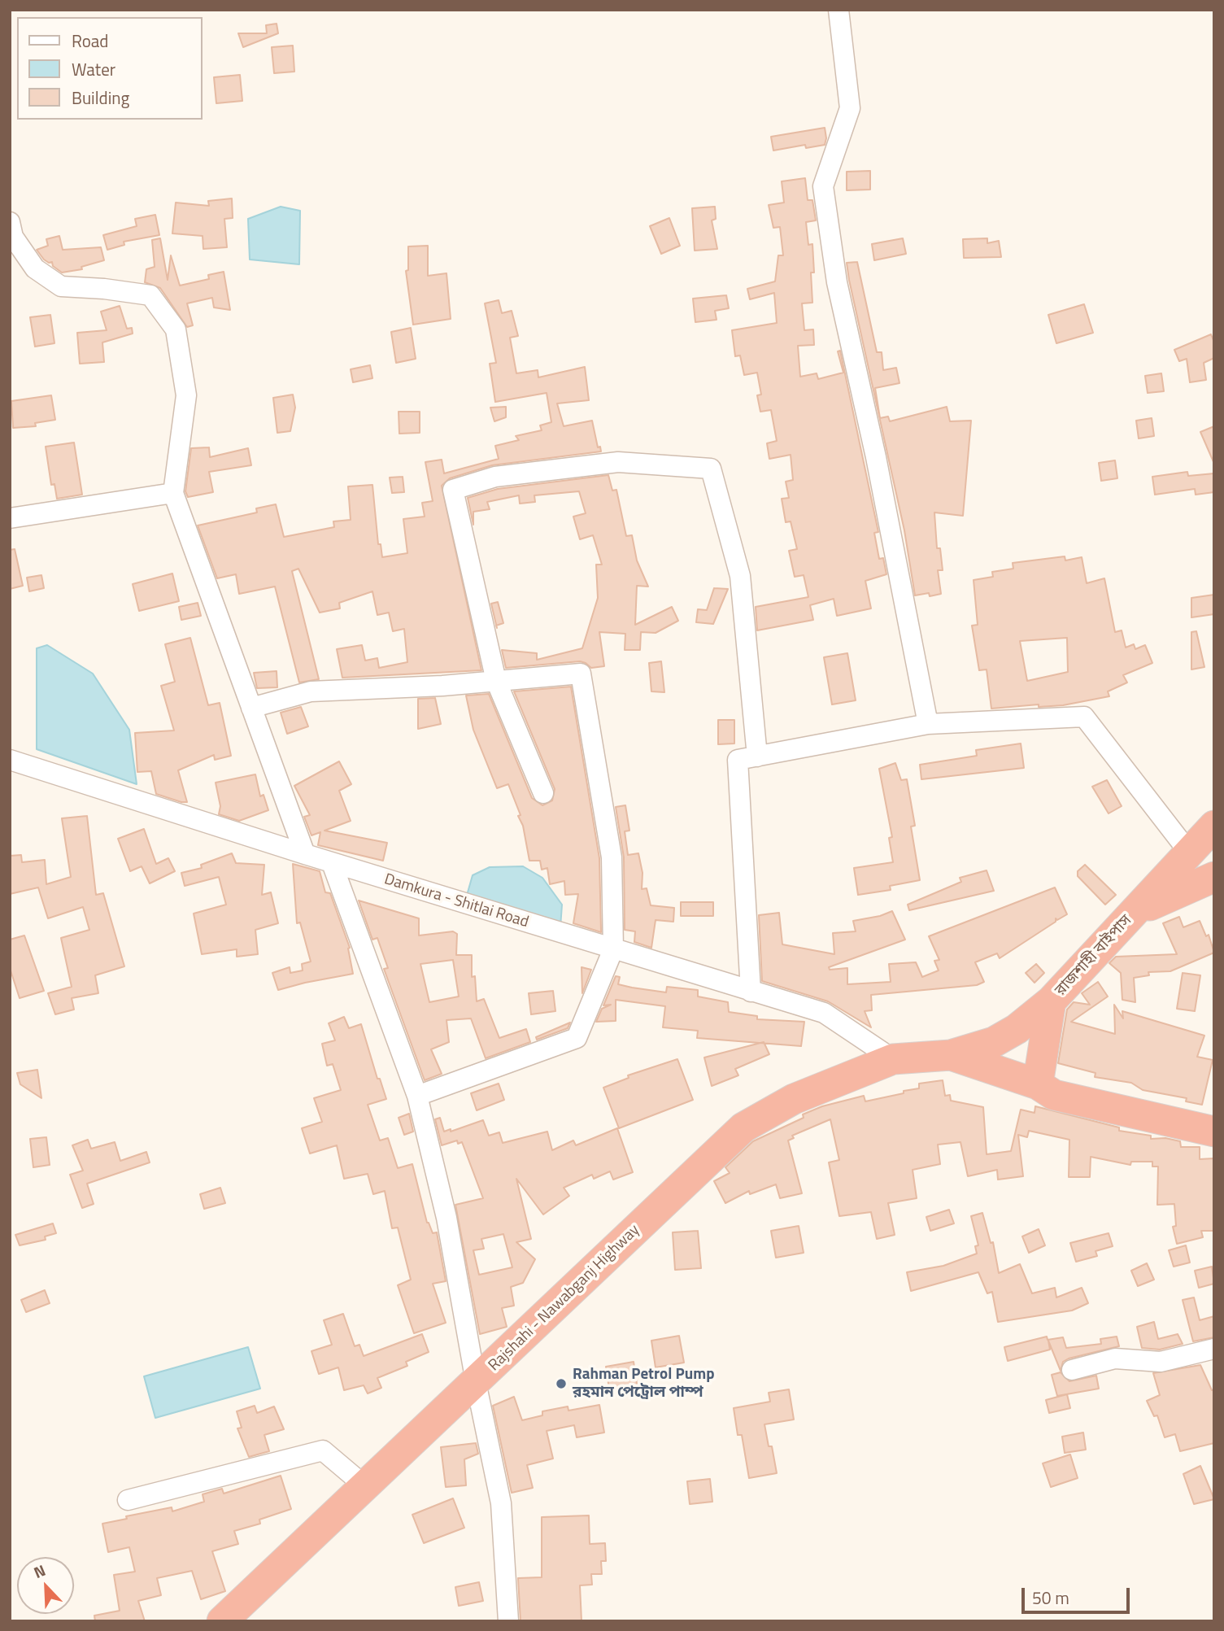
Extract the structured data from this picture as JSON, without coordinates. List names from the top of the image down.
{
  "streets": {
    "highway": ["রাজশাহী বাইপাস", "Rajshahi - Nawabganj Highway"],
    "street": ["Damkura - Shitlai Road"]
  },
  "crossings": [
    ["Damkura - Shitlai Road", "Rajshahi - Nawabganj Highway"],
    ["রাজশাহী বাইপাস", "Rajshahi - Nawabganj Highway"]
  ],
  "places": ["Rahman Petrol Pump রহমান পেট্রোল পাম্প"],
  "legend": ["Road", "Water", "Building"],
  "scale_bar": "50 m",
  "north": "top left"
}
